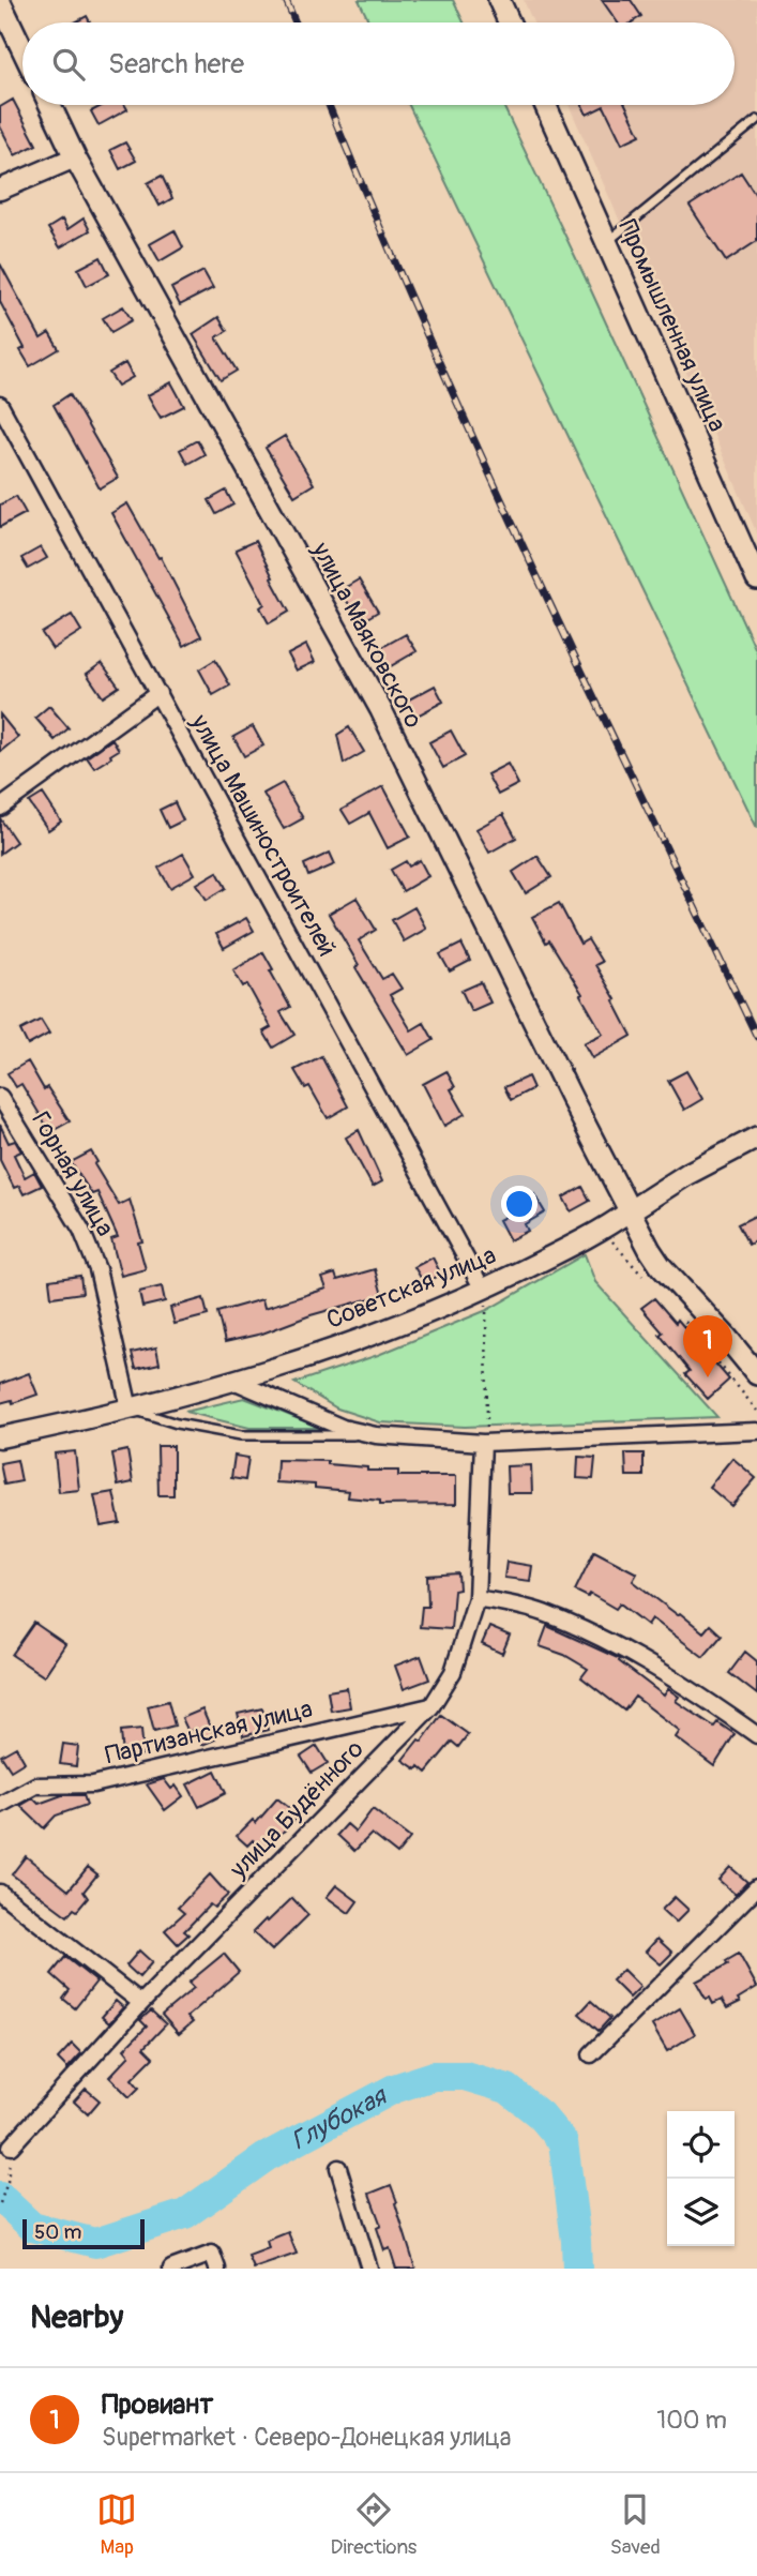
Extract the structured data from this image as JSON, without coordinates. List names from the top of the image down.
{
  "streets": {
    "main road": ["Промышленная улица", "улица Маяковского", "Советская улица"],
    "street": [
      "улица Машиностроителей",
      "Горная улица",
      "Партизанская улица",
      "улица Будённого"
    ]
  },
  "crossings": [
    ["улица Маяковского", "Советская улица"],
    ["улица Машиностроителей", "Советская улица"],
    ["Горная улица", "Советская улица"],
    ["Партизанская улица", "улица Будённого"]
  ],
  "water": ["Глубокая"],
  "scale_bar": "50 m",
  "page": {
    "search": "Search here",
    "pins": "1",
    "scale": "50 m",
    "heading": "Nearby",
    "list": [
      {
        "mark": "1",
        "name": "Провиант",
        "note": "Supermarket · Северо-Донецкая улица",
        "value": "100 m"
      }
    ],
    "nav": ["Map", "Directions", "Saved"]
  }
}
